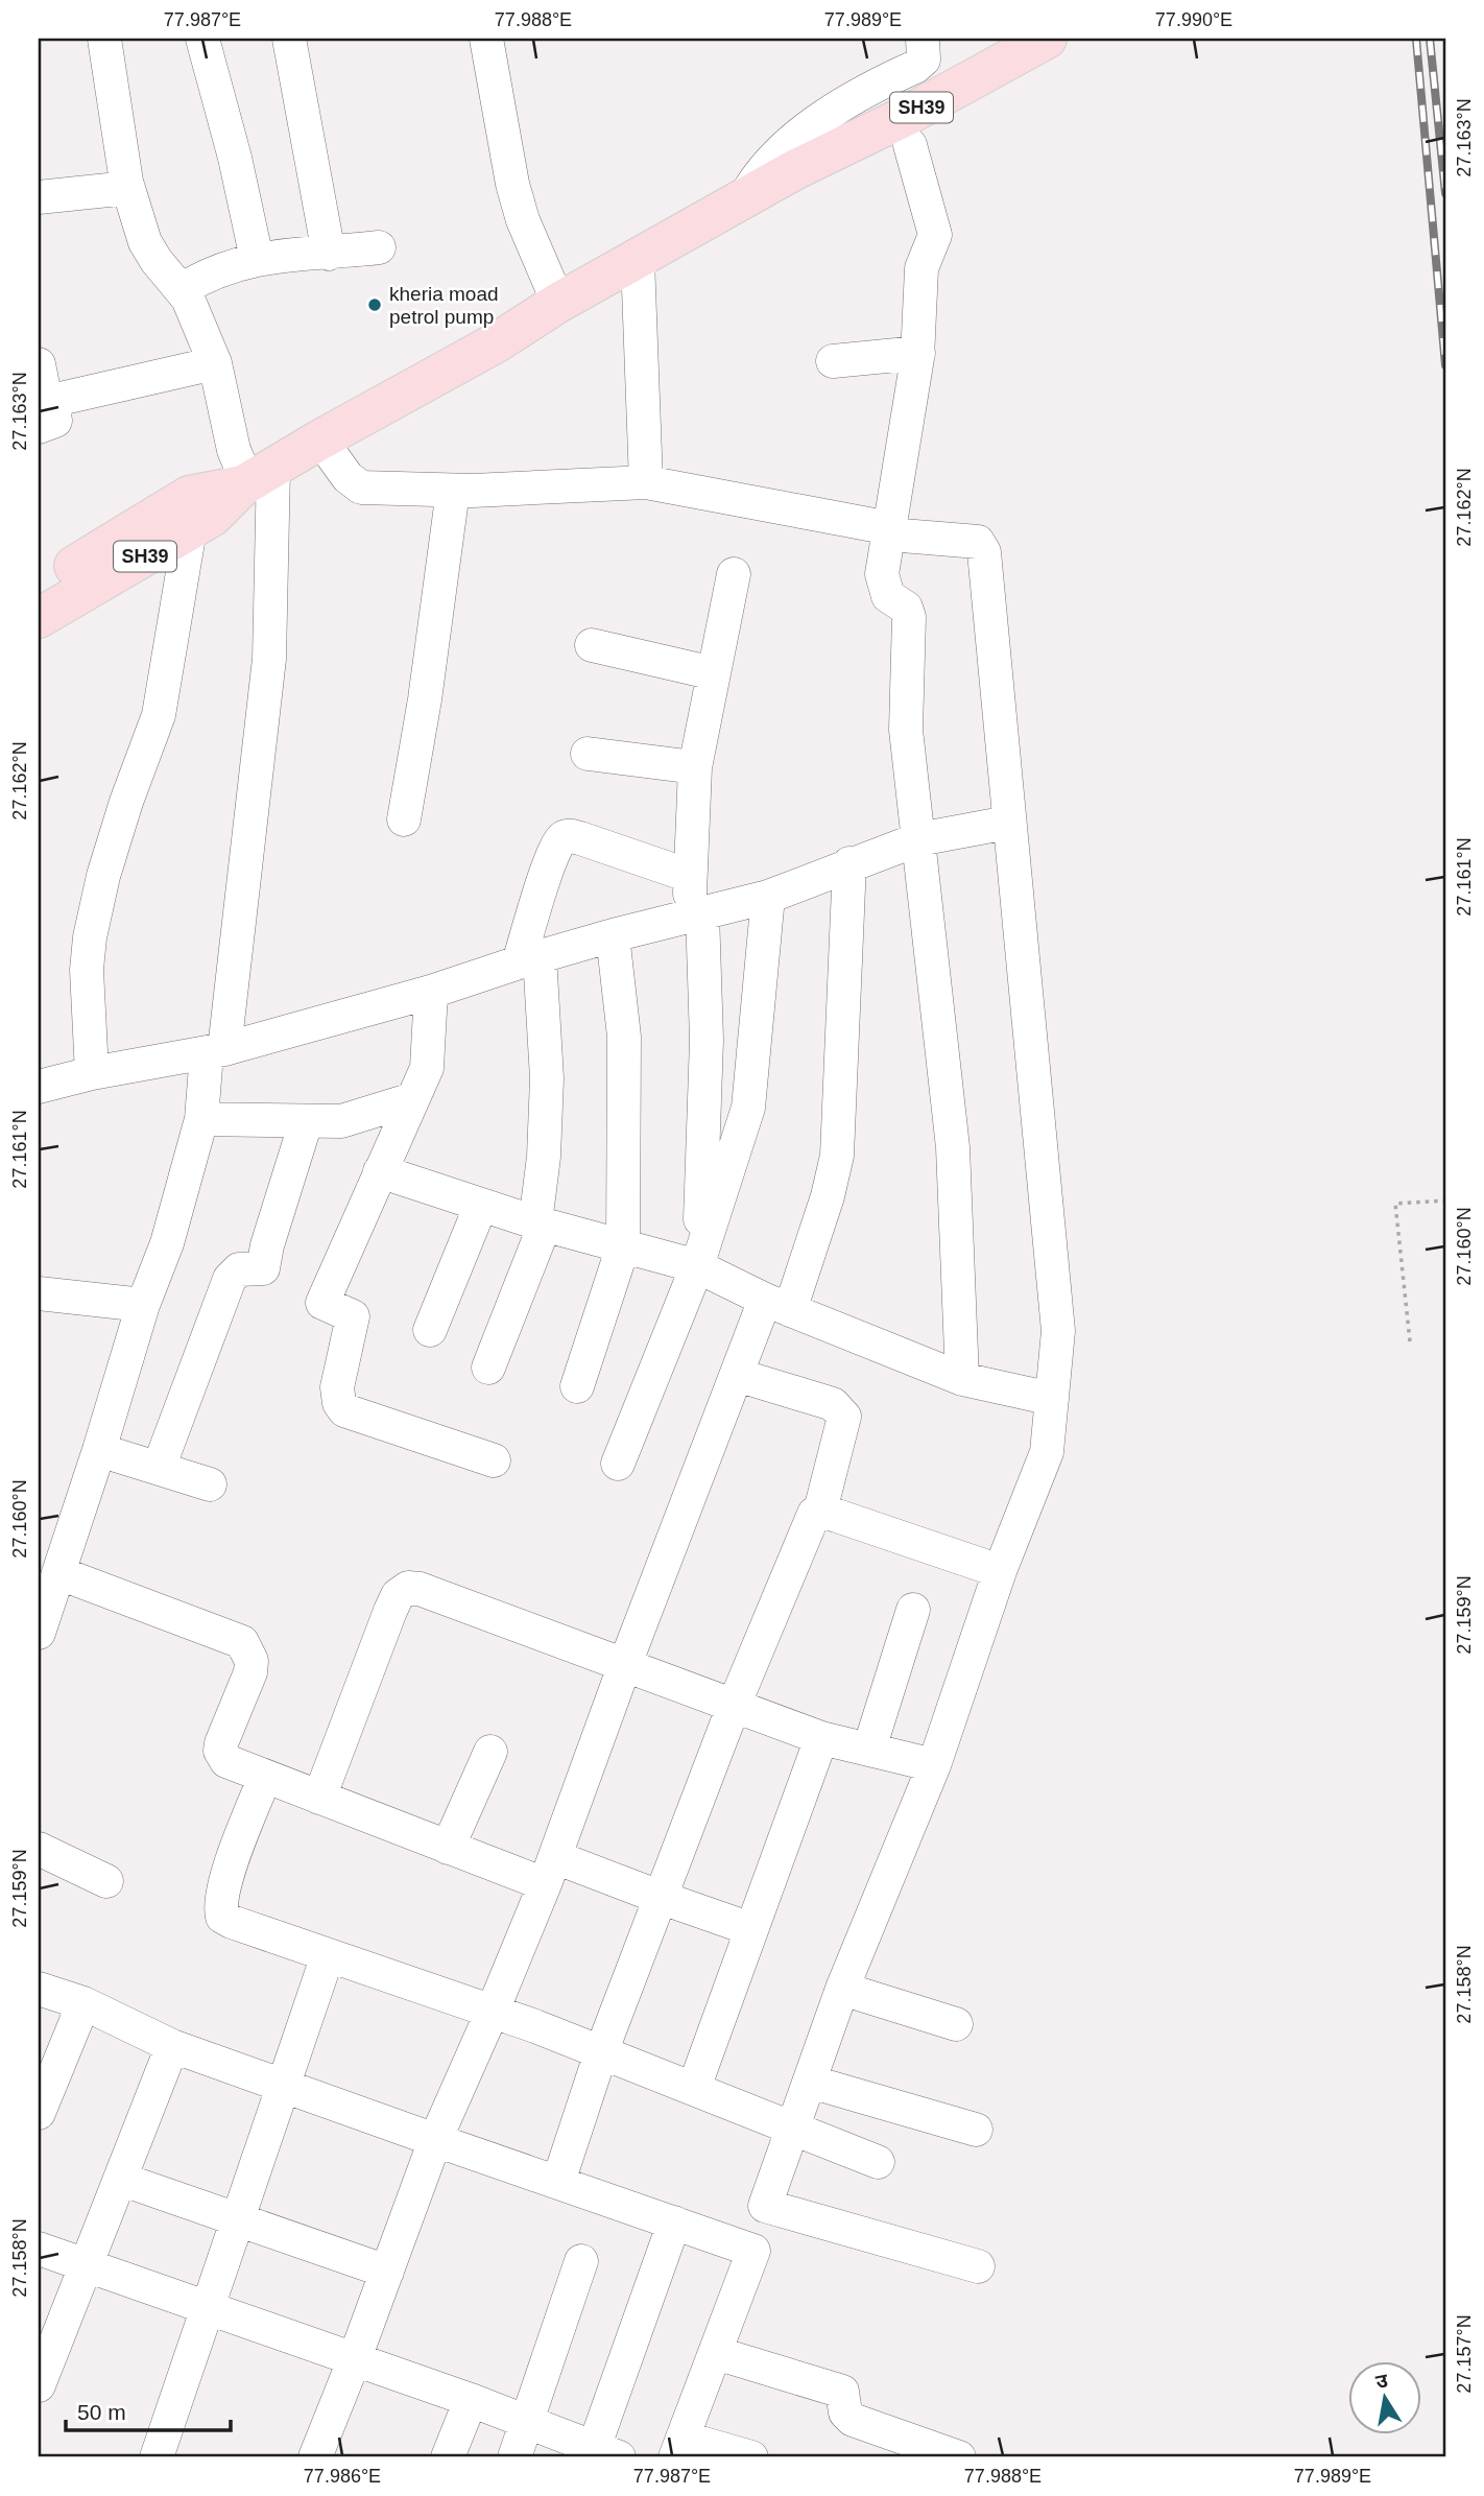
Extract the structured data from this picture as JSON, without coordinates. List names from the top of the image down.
{
  "streets": {
    "main road": ["SH39"]
  },
  "places": ["kheria moad petrol pump"],
  "scale_bar": "50 m",
  "north": "top",
  "coordinates": [
    "77.987°E",
    "77.988°E",
    "77.989°E",
    "77.990°E",
    "27.163°N",
    "27.162°N",
    "27.161°N",
    "27.160°N",
    "27.159°N",
    "27.158°N",
    "27.157°N",
    "77.986°E"
  ]
}
